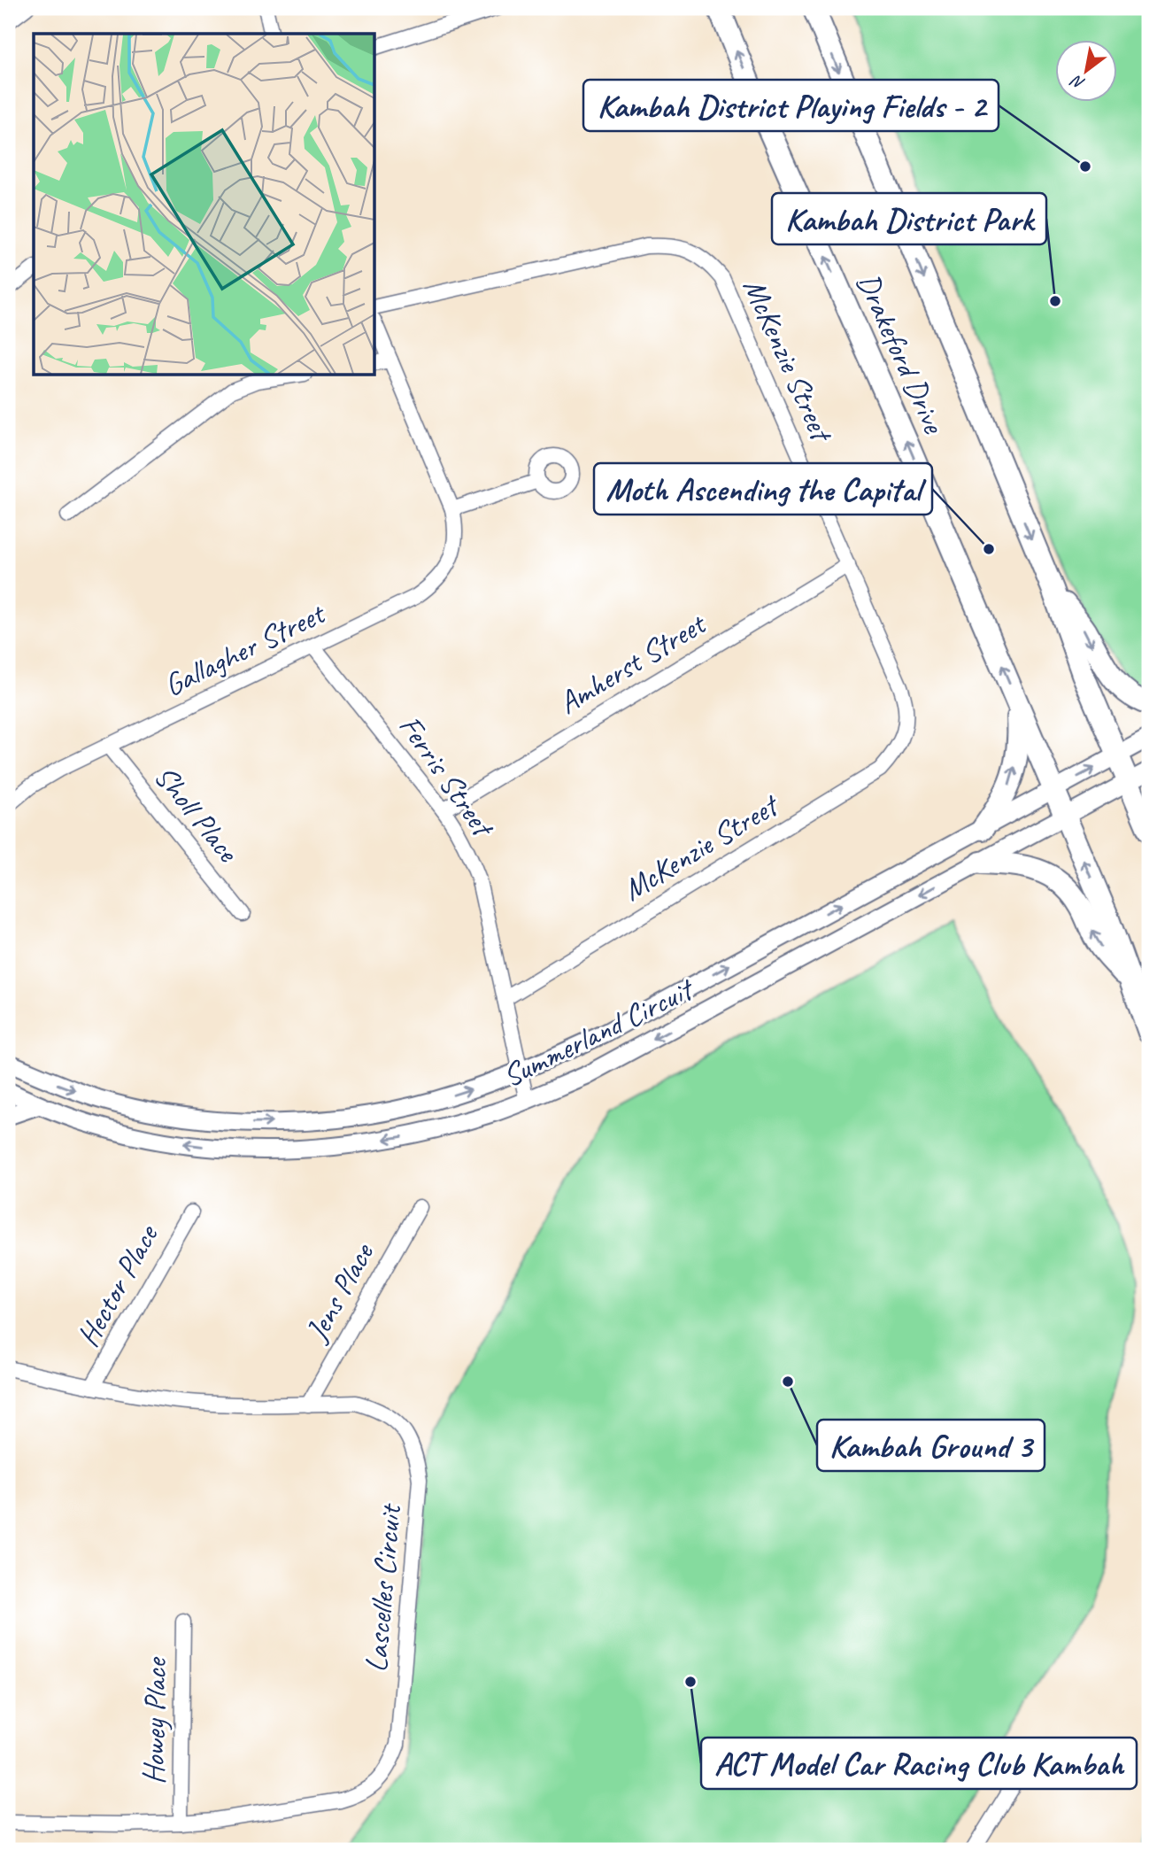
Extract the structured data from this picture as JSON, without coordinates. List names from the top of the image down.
{
  "streets": {
    "highway": ["Drakeford Drive"],
    "street": [
      "McKenzie Street",
      "Gallagher Street",
      "Amherst Street",
      "Ferris Street",
      "Sholl Place",
      "Summerland Circuit",
      "Hector Place",
      "Jens Place",
      "Lascelles Circuit",
      "Howey Place"
    ]
  },
  "crossings": [
    ["Drakeford Drive", "Summerland Circuit"],
    ["McKenzie Street", "Amherst Street"],
    ["McKenzie Street", "Ferris Street"],
    ["Gallagher Street", "Ferris Street"],
    ["Gallagher Street", "Sholl Place"],
    ["Amherst Street", "Ferris Street"],
    ["Ferris Street", "Summerland Circuit"],
    ["Hector Place", "Lascelles Circuit"],
    ["Jens Place", "Lascelles Circuit"],
    ["Lascelles Circuit", "Howey Place"]
  ],
  "places": [
    "Kambah District Playing Fields - 2",
    "Kambah District Park",
    "Moth Ascending the Capital",
    "Kambah Ground 3",
    "ACT Model Car Racing Club Kambah"
  ],
  "north": "bottom left"
}
